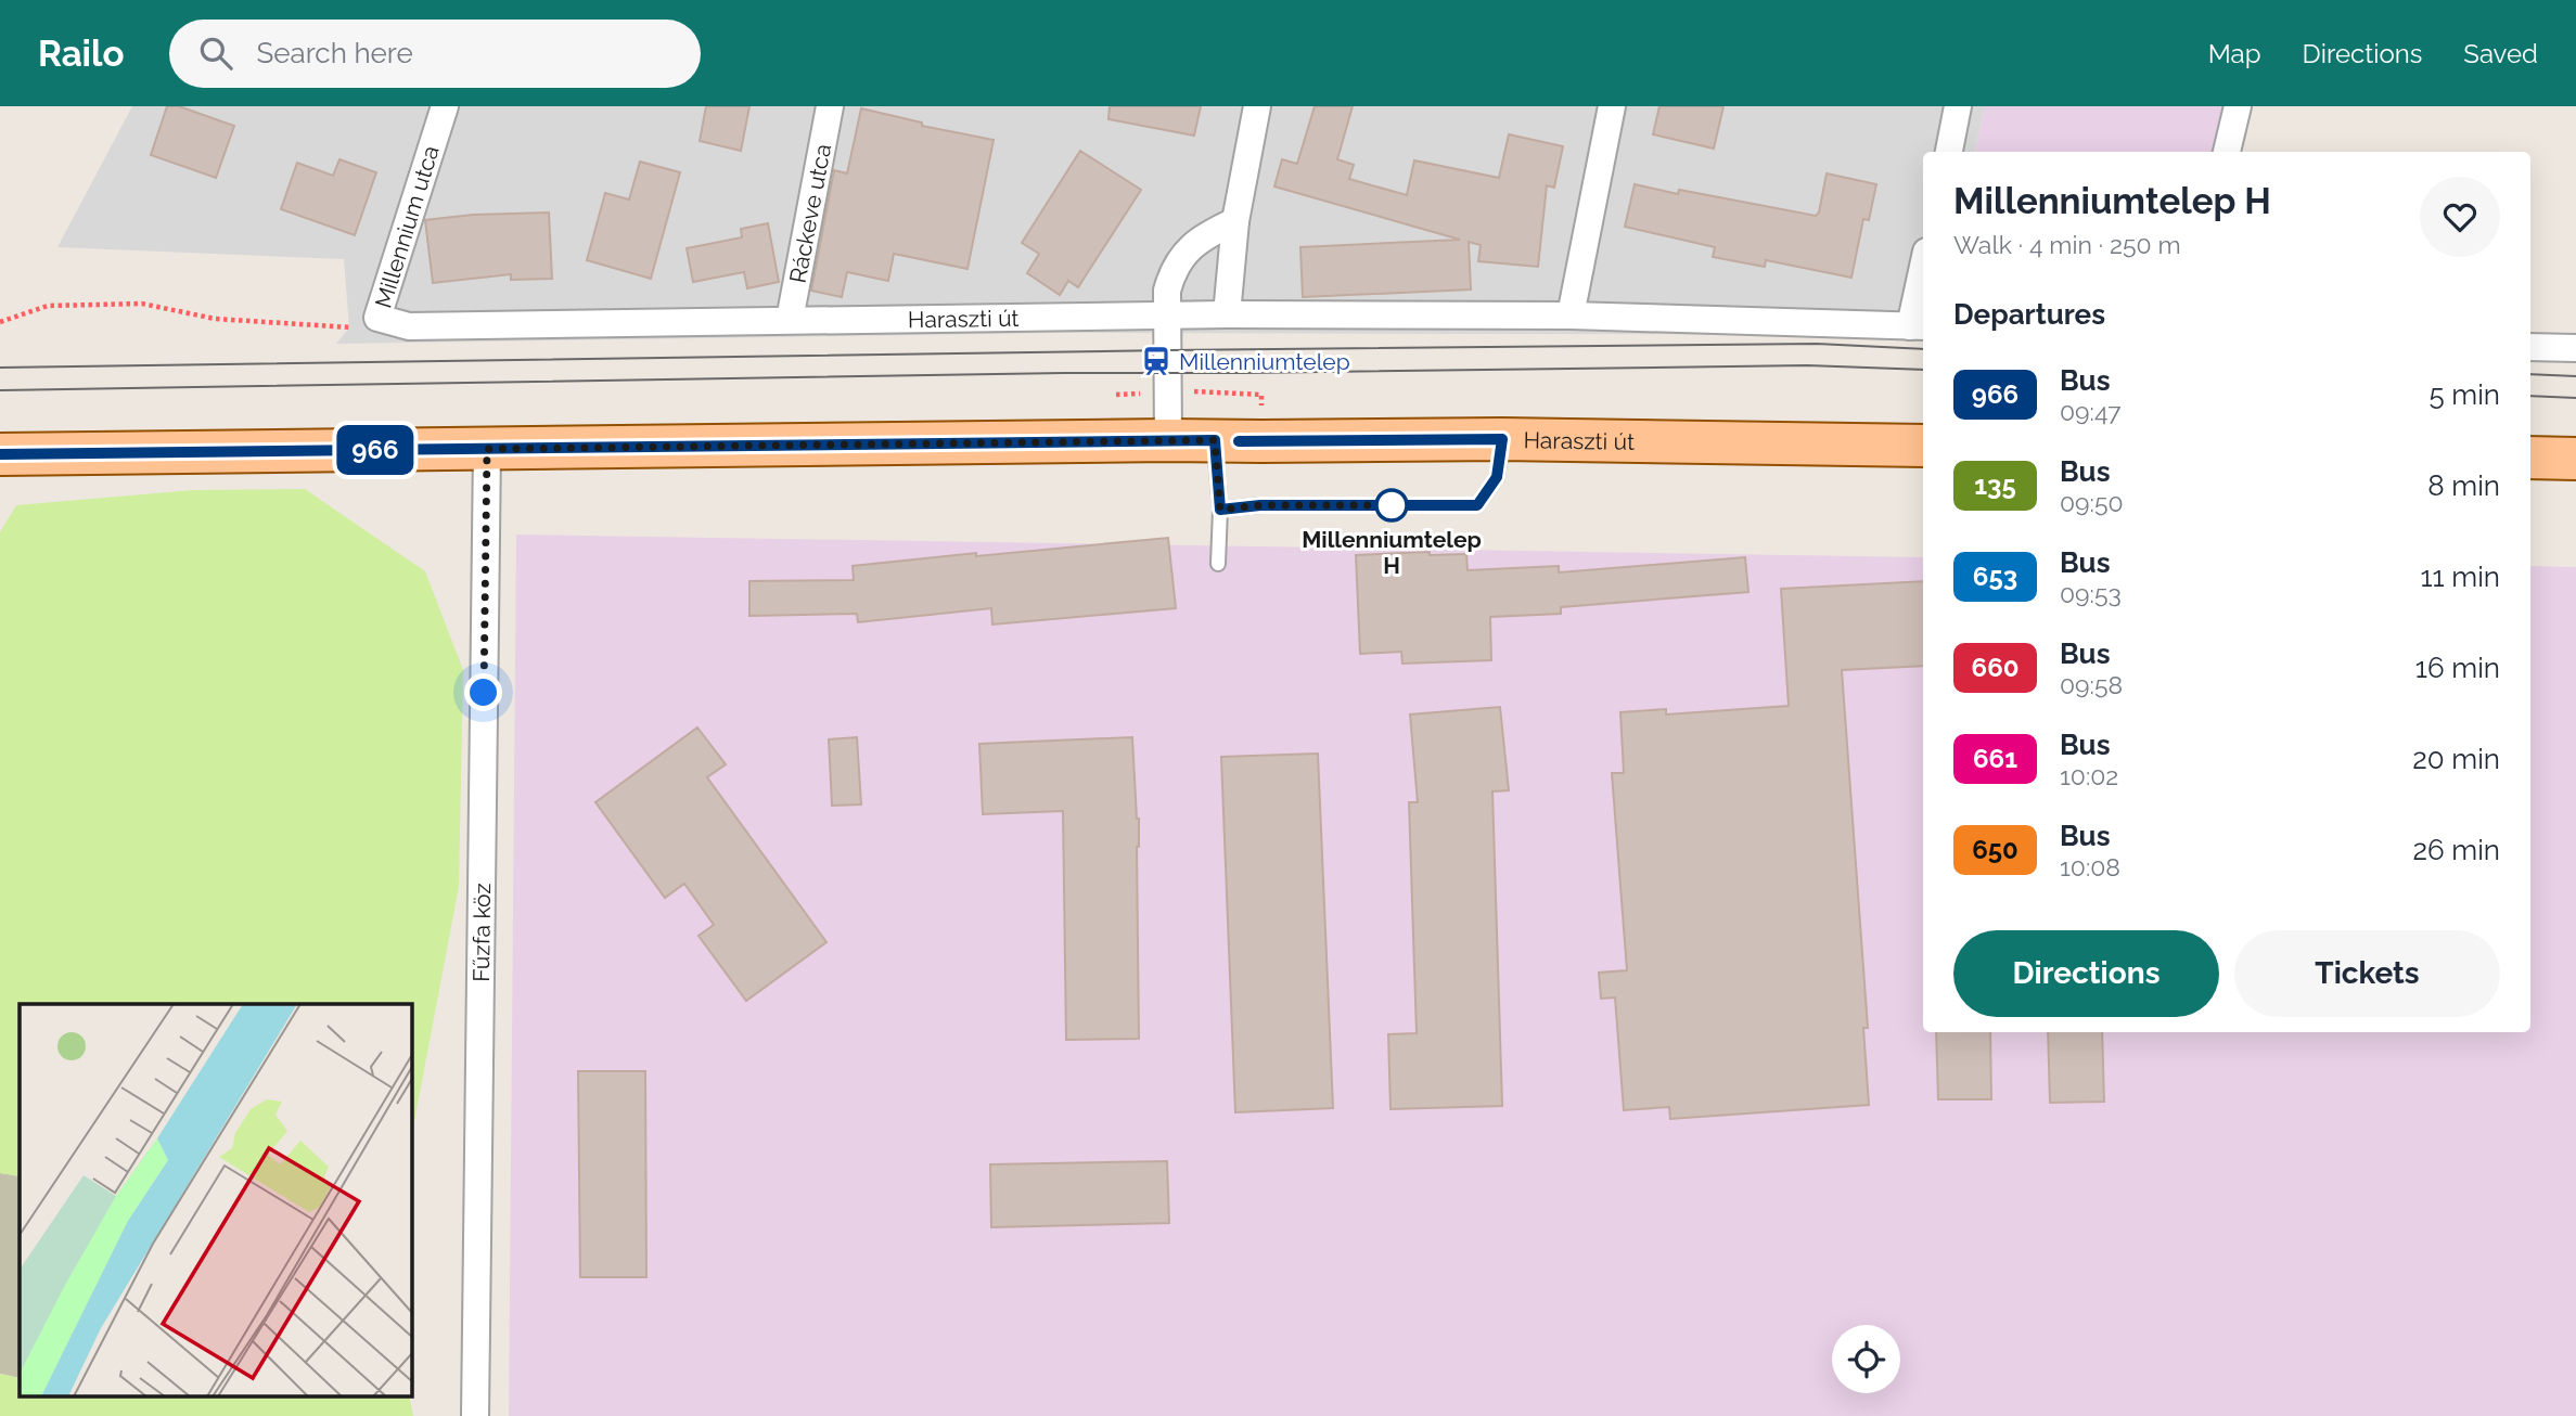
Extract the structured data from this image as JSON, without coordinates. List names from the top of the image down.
{
  "streets": {
    "main road": ["Haraszti út"],
    "street": ["Ráckeve utca", "Millennium utca", "Fűzfa köz"]
  },
  "crossings": [
    ["Ráckeve utca", "Haraszti út"],
    ["Millennium utca", "Haraszti út"],
    ["Haraszti út", "Fűzfa köz"]
  ],
  "places": {
    "station": ["Millenniumtelep"],
    "other": ["Millenniumtelep H"]
  },
  "lines": ["bus line 966"],
  "page": {
    "header": "Railo",
    "search": "Search here",
    "nav": ["Map", "Directions", "Saved"],
    "on_map": "966",
    "heading": [
      ["Millenniumtelep H", "Walk · 4 min · 250 m"],
      "Departures"
    ],
    "list": [
      {
        "mark": "966",
        "name": "Bus",
        "note": "09:47",
        "value": "5 min"
      },
      {
        "mark": "135",
        "name": "Bus",
        "note": "09:50",
        "value": "8 min"
      },
      {
        "mark": "653",
        "name": "Bus",
        "note": "09:53",
        "value": "11 min"
      },
      {
        "mark": "660",
        "name": "Bus",
        "note": "09:58",
        "value": "16 min"
      },
      {
        "mark": "661",
        "name": "Bus",
        "note": "10:02",
        "value": "20 min"
      },
      {
        "mark": "650",
        "name": "Bus",
        "note": "10:08",
        "value": "26 min"
      }
    ],
    "buttons": ["Directions", "Tickets"]
  }
}
